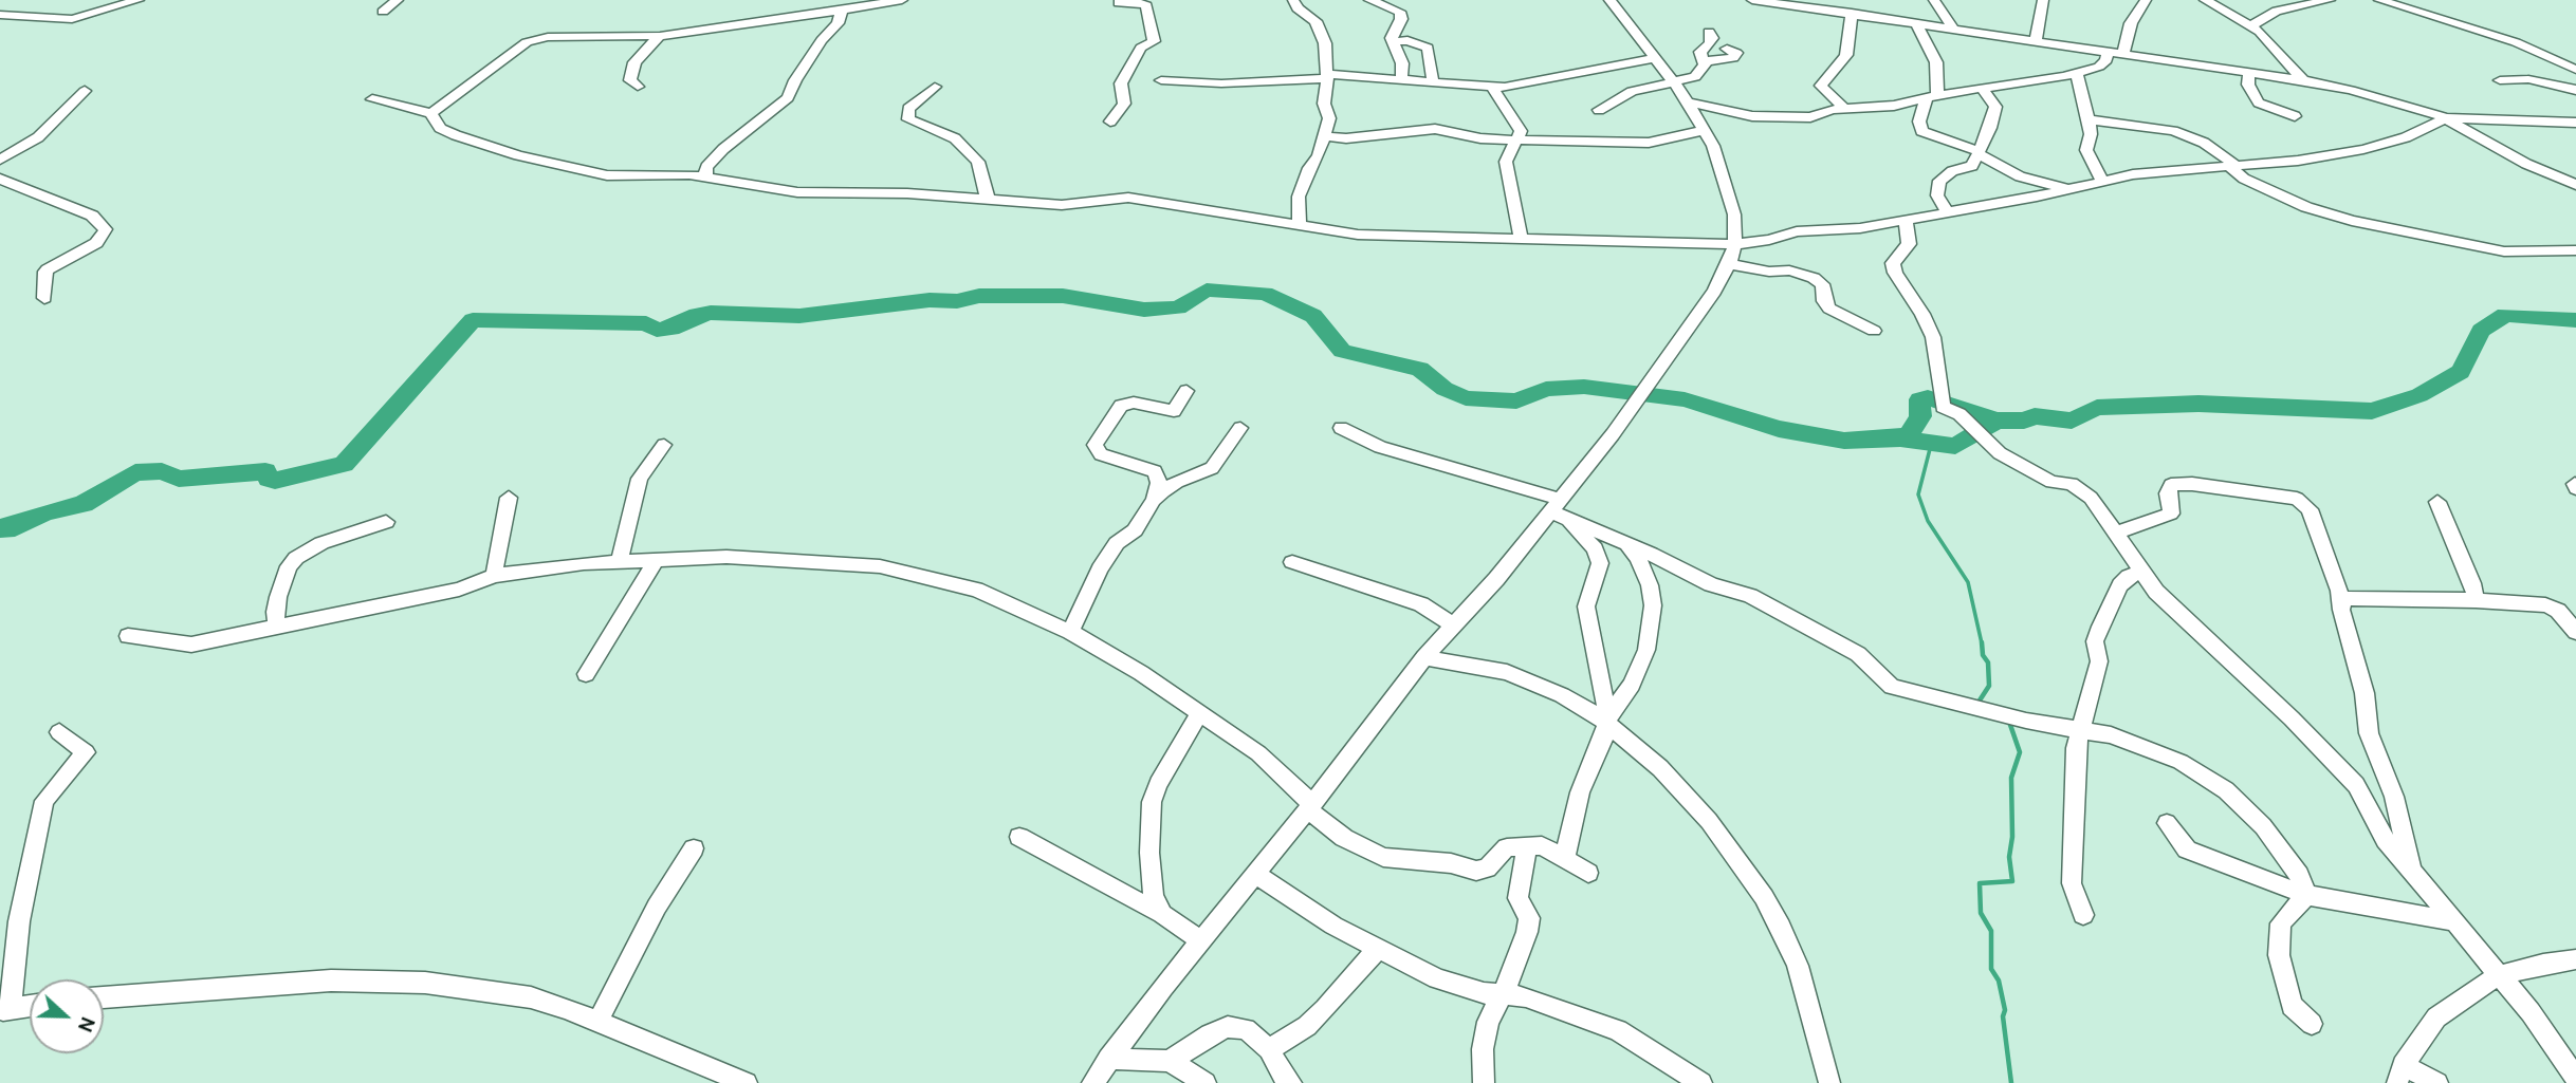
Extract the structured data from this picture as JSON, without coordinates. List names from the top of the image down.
{
  "north": "right"
}
